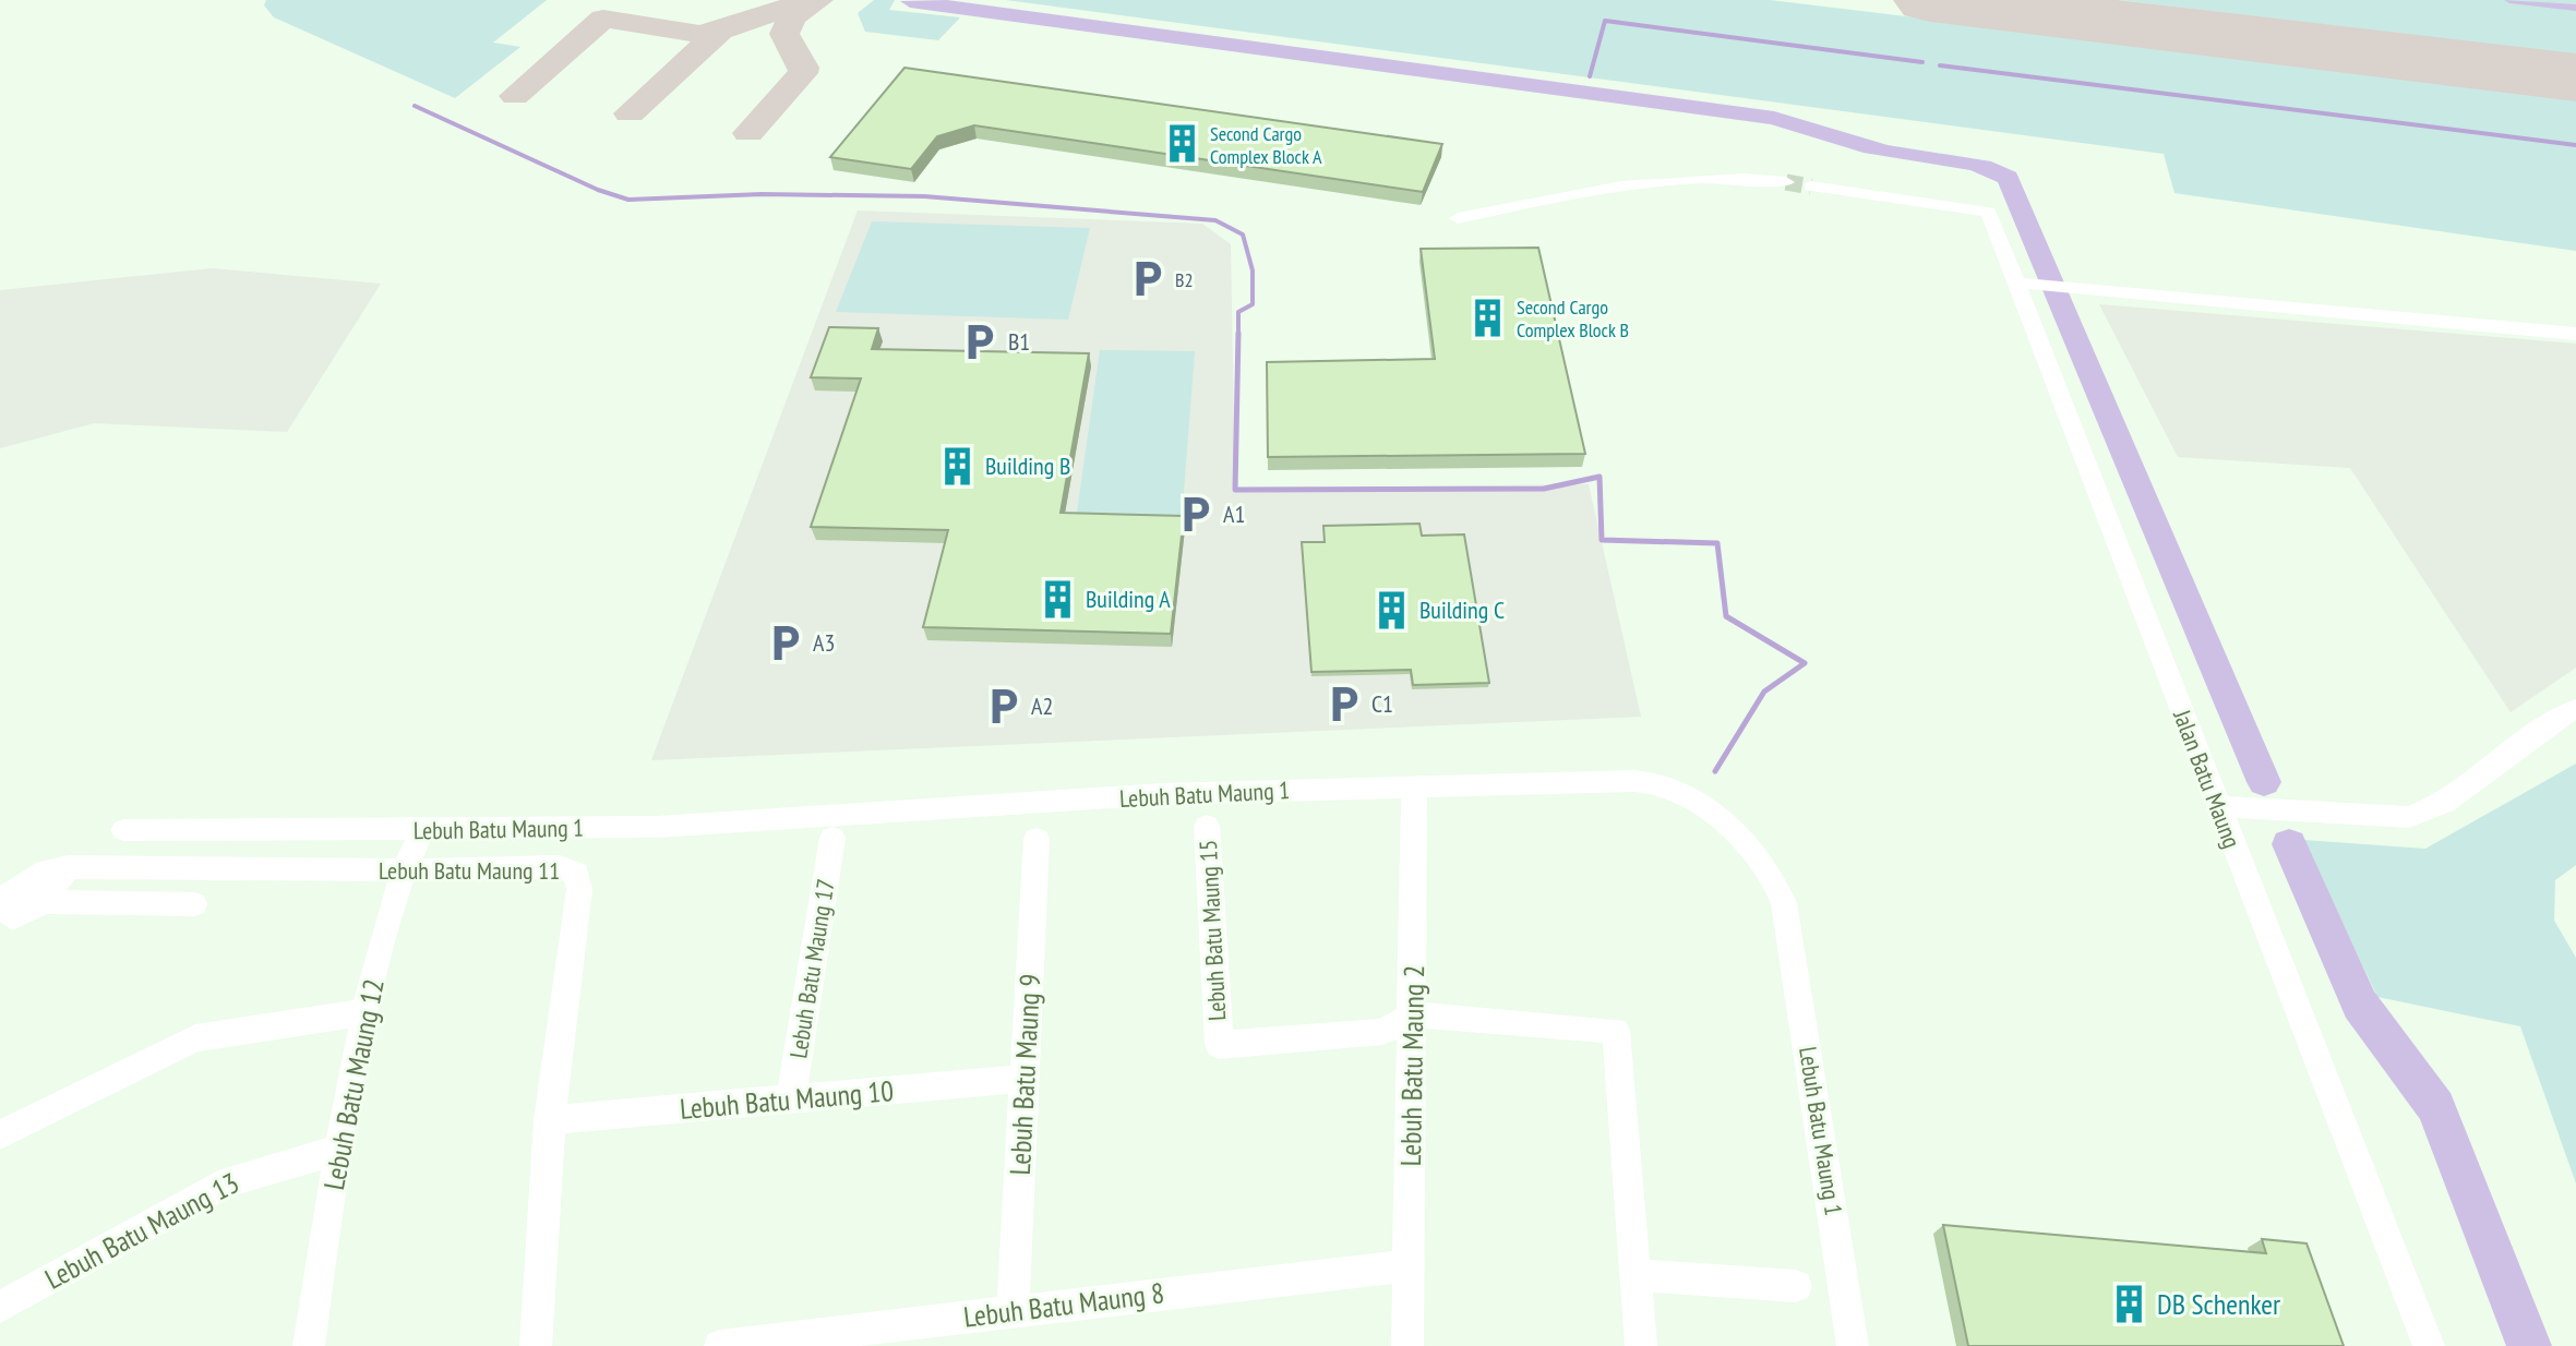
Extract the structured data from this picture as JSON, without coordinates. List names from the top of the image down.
{
  "streets": {
    "street": [
      "Jalan Batu Maung",
      "Lebuh Batu Maung 1",
      "Lebuh Batu Maung 11",
      "Lebuh Batu Maung 15",
      "Lebuh Batu Maung 17",
      "Lebuh Batu Maung 2",
      "Lebuh Batu Maung 9",
      "Lebuh Batu Maung 12",
      "Lebuh Batu Maung 10",
      "Lebuh Batu Maung 13",
      "Lebuh Batu Maung 8"
    ]
  },
  "crossings": [
    ["Lebuh Batu Maung 1", "Lebuh Batu Maung 2"],
    ["Lebuh Batu Maung 1", "Lebuh Batu Maung 12"],
    ["Lebuh Batu Maung 11", "Lebuh Batu Maung 12"],
    ["Lebuh Batu Maung 11", "Lebuh Batu Maung 10"],
    ["Lebuh Batu Maung 15", "Lebuh Batu Maung 2"],
    ["Lebuh Batu Maung 17", "Lebuh Batu Maung 10"],
    ["Lebuh Batu Maung 2", "Lebuh Batu Maung 8"],
    ["Lebuh Batu Maung 9", "Lebuh Batu Maung 10"],
    ["Lebuh Batu Maung 9", "Lebuh Batu Maung 8"],
    ["Lebuh Batu Maung 12", "Lebuh Batu Maung 13"]
  ],
  "places": {
    "building": [
      "Second Cargo Complex Block A",
      "Second Cargo Complex Block B",
      "Building B",
      "Building A",
      "Building C",
      "DB Schenker"
    ],
    "parking": [
      "B2",
      "B1",
      "A1",
      "A3",
      "C1",
      "A2"
    ]
  }
}
